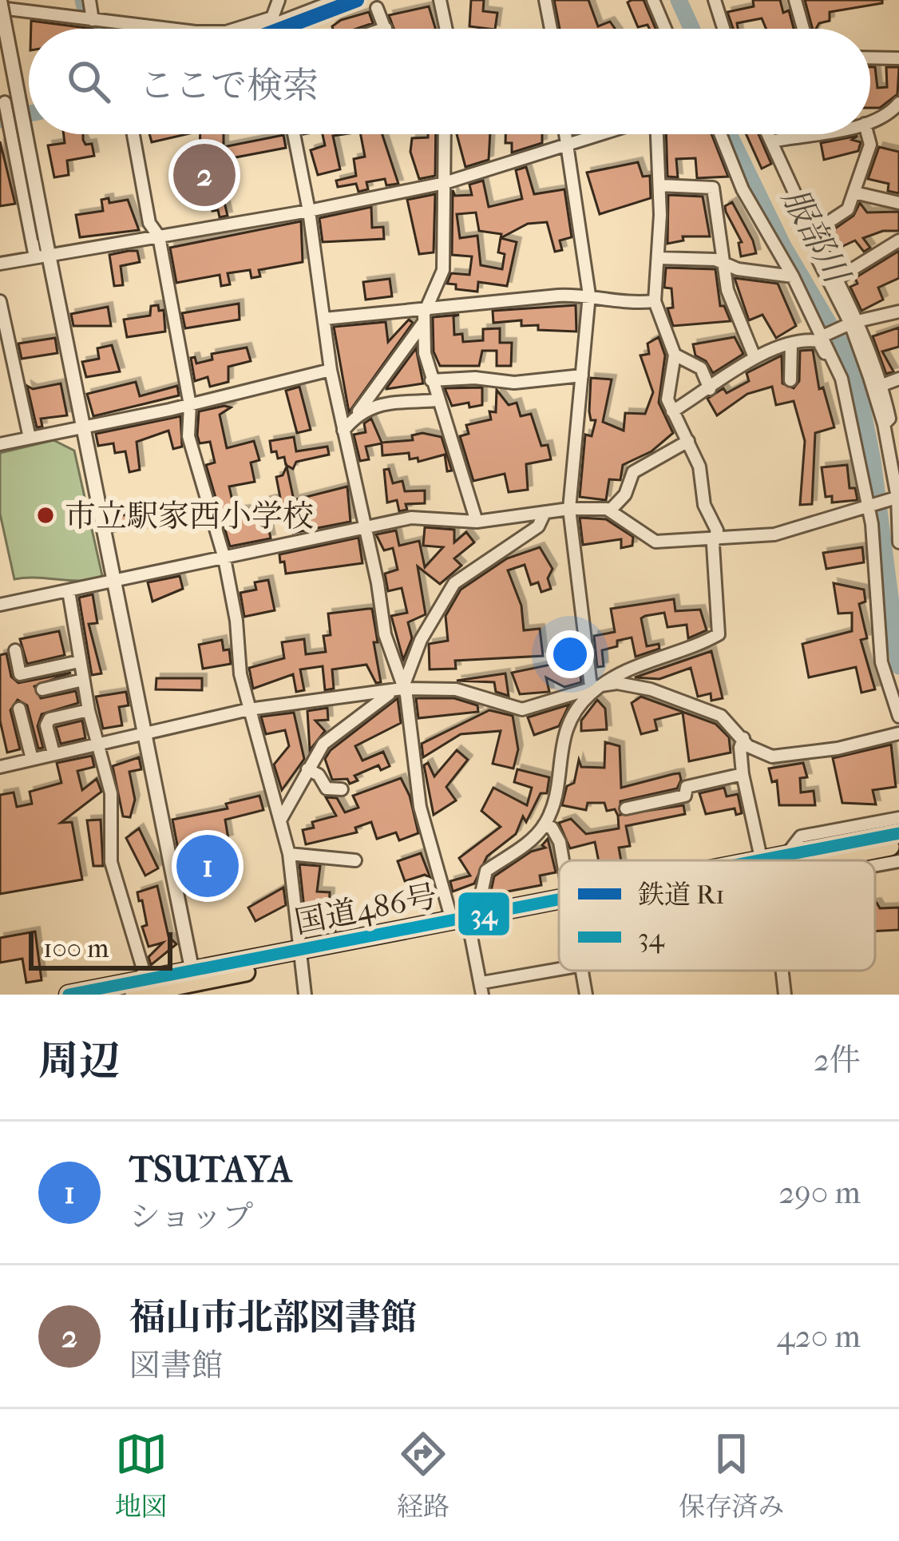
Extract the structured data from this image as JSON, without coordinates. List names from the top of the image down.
{
  "streets": {
    "highway": ["国道486号"]
  },
  "water": ["服部川"],
  "places": ["市立駅家西小学校"],
  "lines": ["rail line R1", "transit line 34"],
  "legend": ["鉄道 R1", "34"],
  "scale_bar": "100 m",
  "page": {
    "search": "ここで検索",
    "pins": ["2", "1"],
    "scale": "100 m",
    "heading": ["周辺", "2件"],
    "list": [
      {
        "mark": "1",
        "name": "TSUTAYA",
        "note": "ショップ",
        "value": "290 m"
      },
      {
        "mark": "2",
        "name": "福山市北部図書館",
        "note": "図書館",
        "value": "420 m"
      }
    ],
    "nav": ["地図", "経路", "保存済み"]
  }
}
